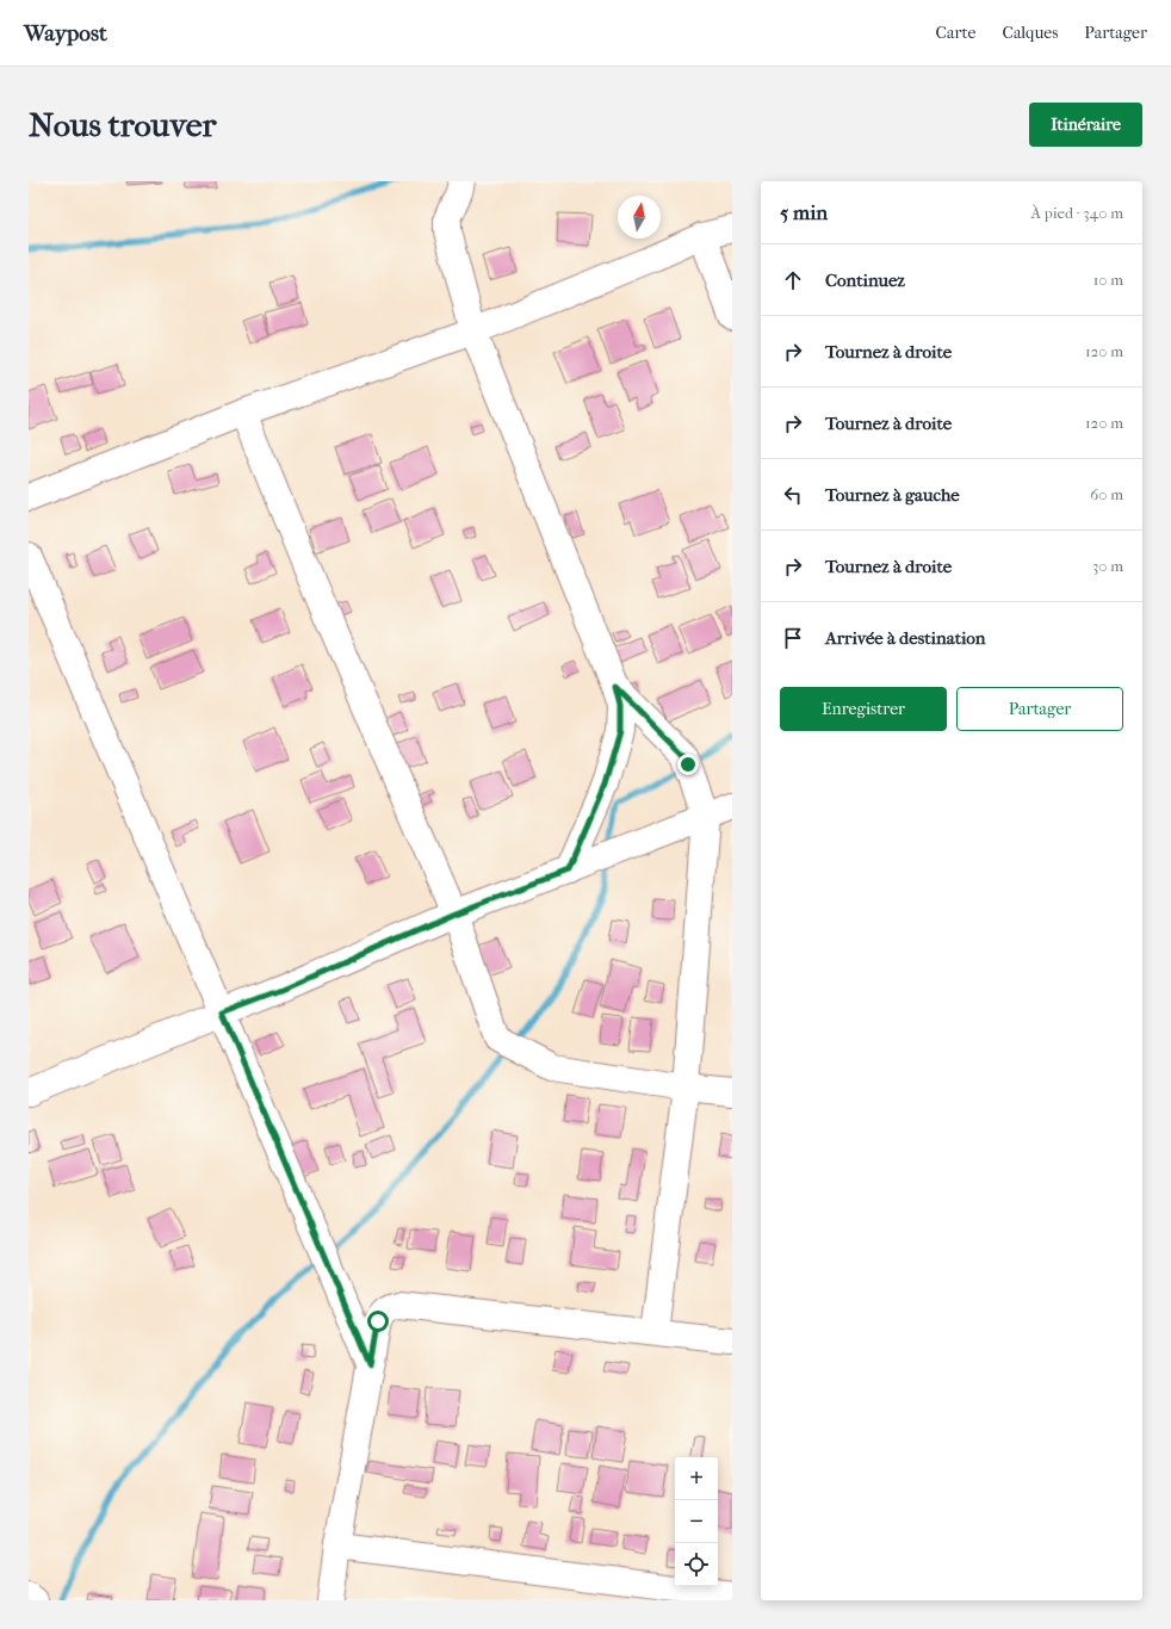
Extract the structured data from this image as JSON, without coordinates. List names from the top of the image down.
{
  "north": "top",
  "page": {
    "header": "Waypost",
    "nav": ["Carte", "Calques", "Partager"],
    "buttons": [
      "Itinéraire",
      ["Enregistrer", "Partager"]
    ],
    "title": "Nous trouver",
    "heading": ["5 min", "À pied · 340 m"],
    "list": [
      ["Continuez", "10 m"],
      ["Tournez à droite", "120 m"],
      ["Tournez à droite", "120 m"],
      ["Tournez à gauche", "60 m"],
      ["Tournez à droite", "30 m"],
      "Arrivée à destination"
    ],
    "map_buttons": ["+", "−"]
  }
}
